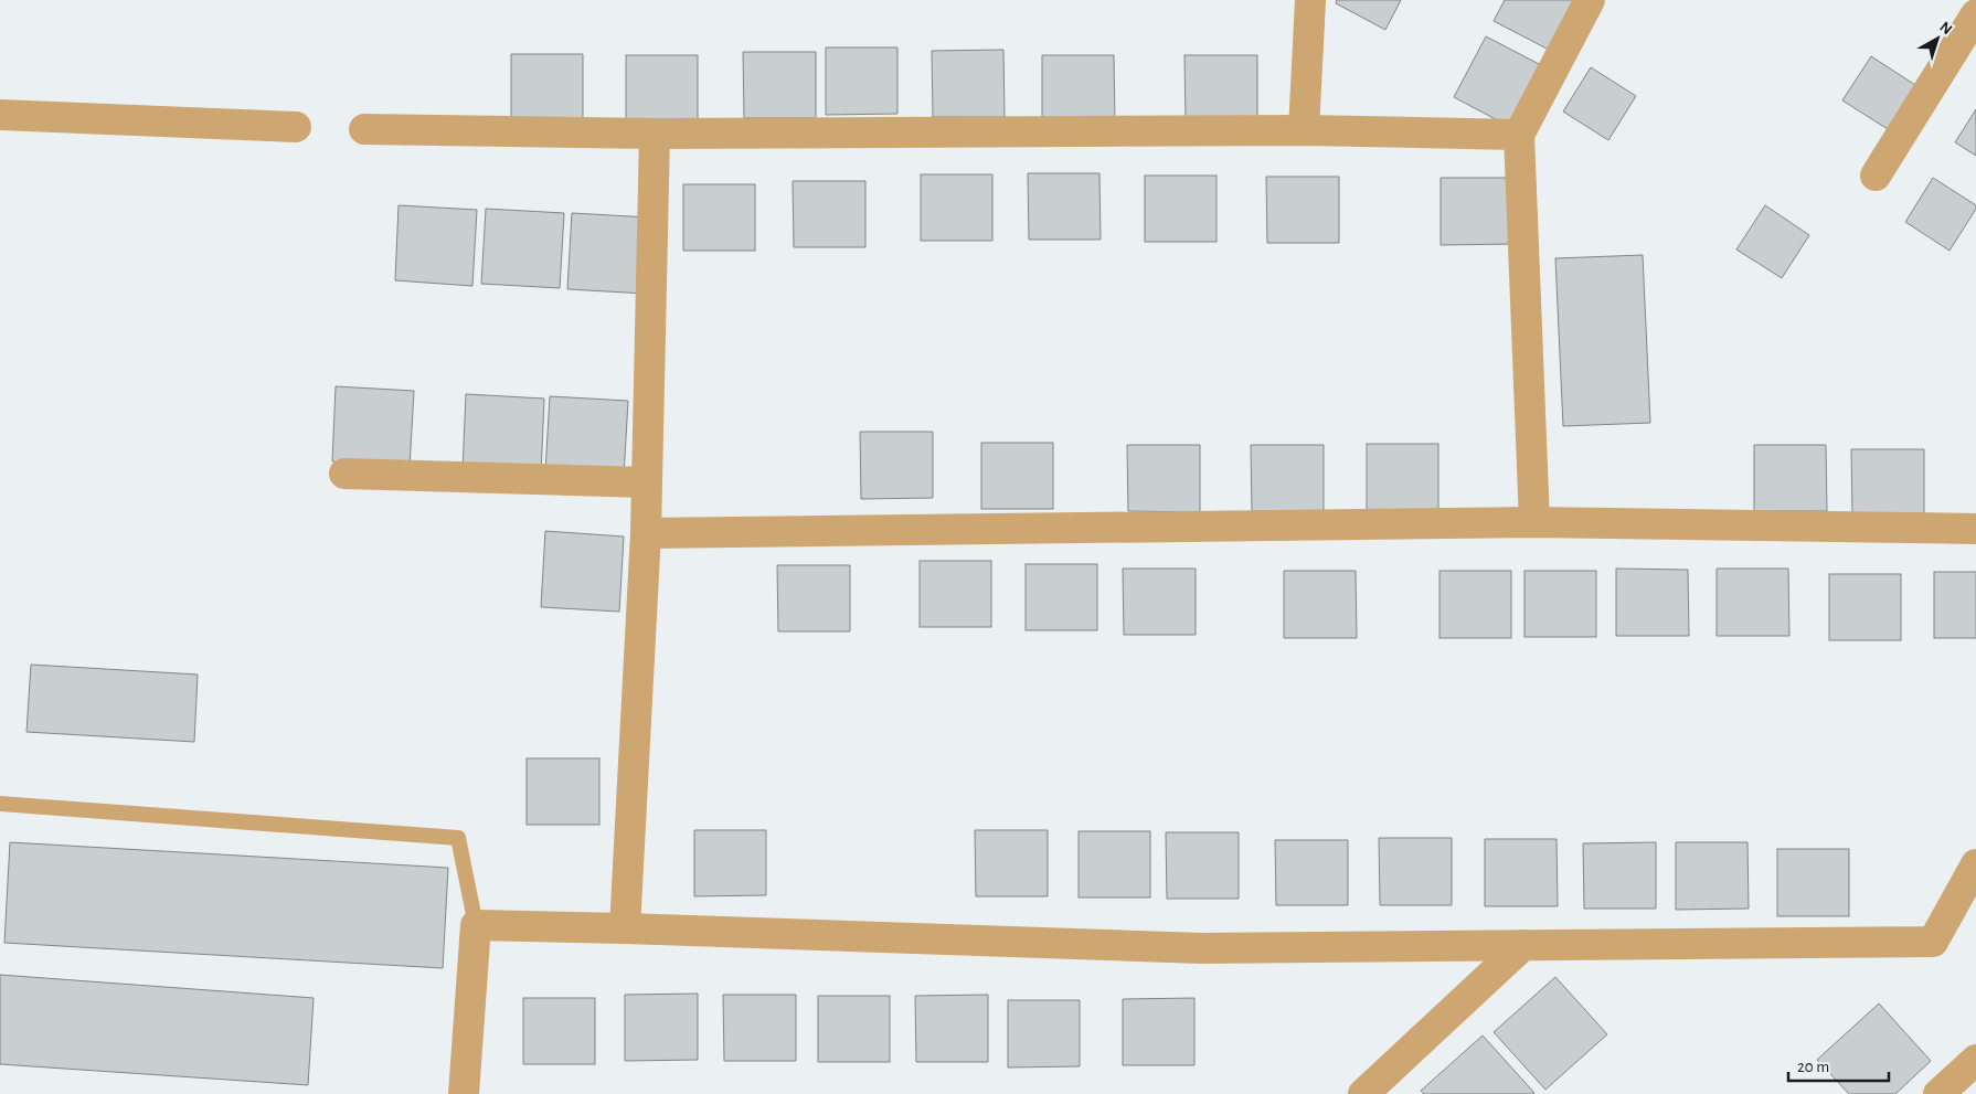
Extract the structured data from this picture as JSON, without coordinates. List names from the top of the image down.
{
  "scale_bar": "20 m",
  "north": "top right"
}
